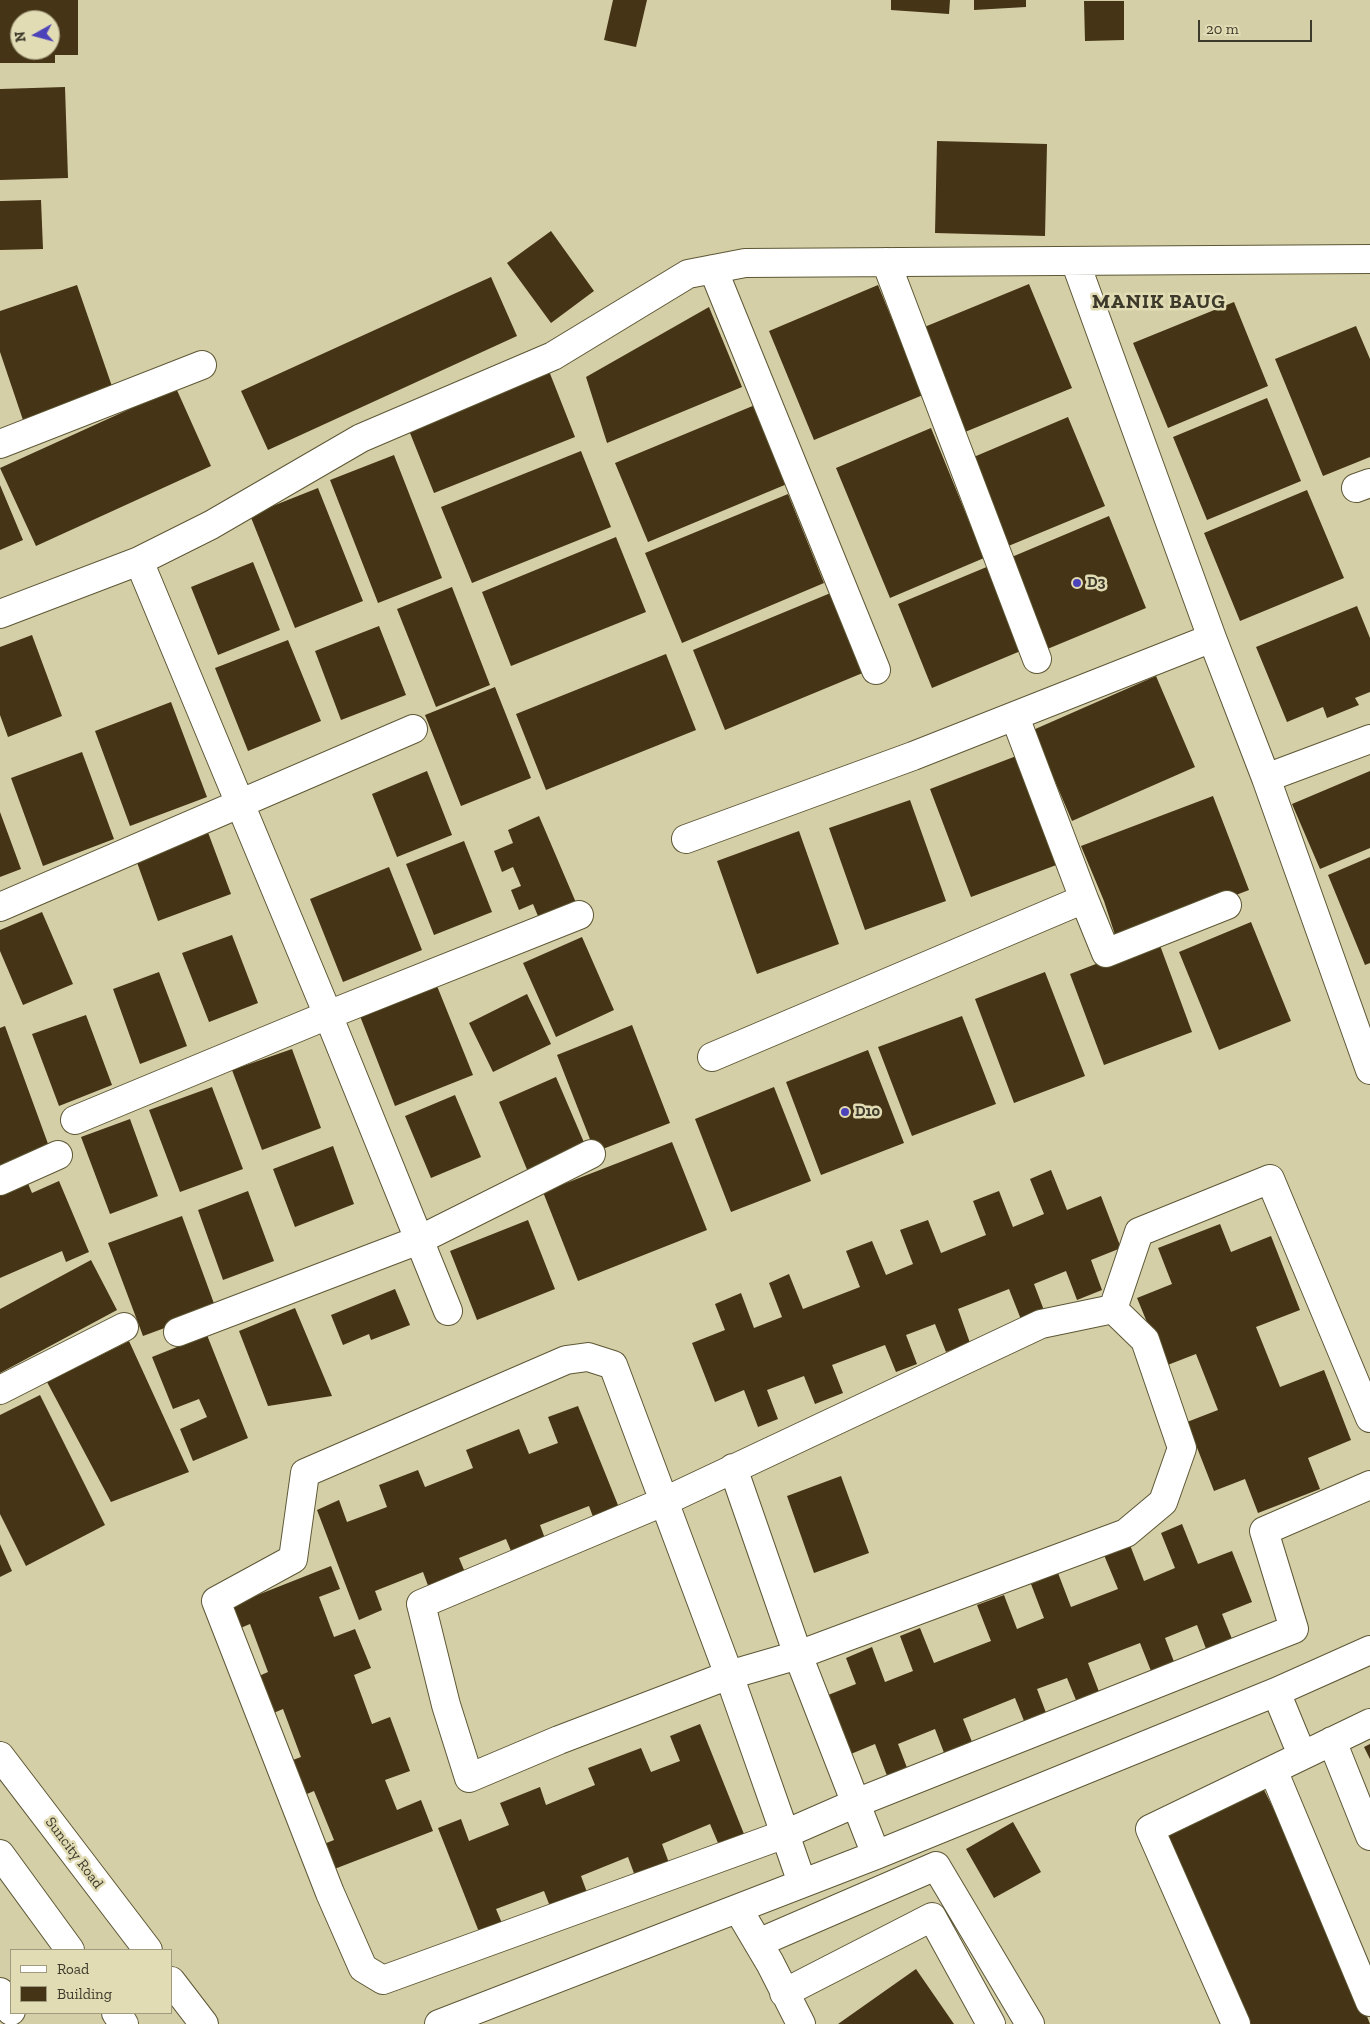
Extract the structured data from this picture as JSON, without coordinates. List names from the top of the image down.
{
  "streets": {
    "street": ["Suncity Road"]
  },
  "districts": ["MANIK BAUG"],
  "places": ["D3", "D10"],
  "legend": ["Road", "Building"],
  "scale_bar": "20 m",
  "north": "left"
}
